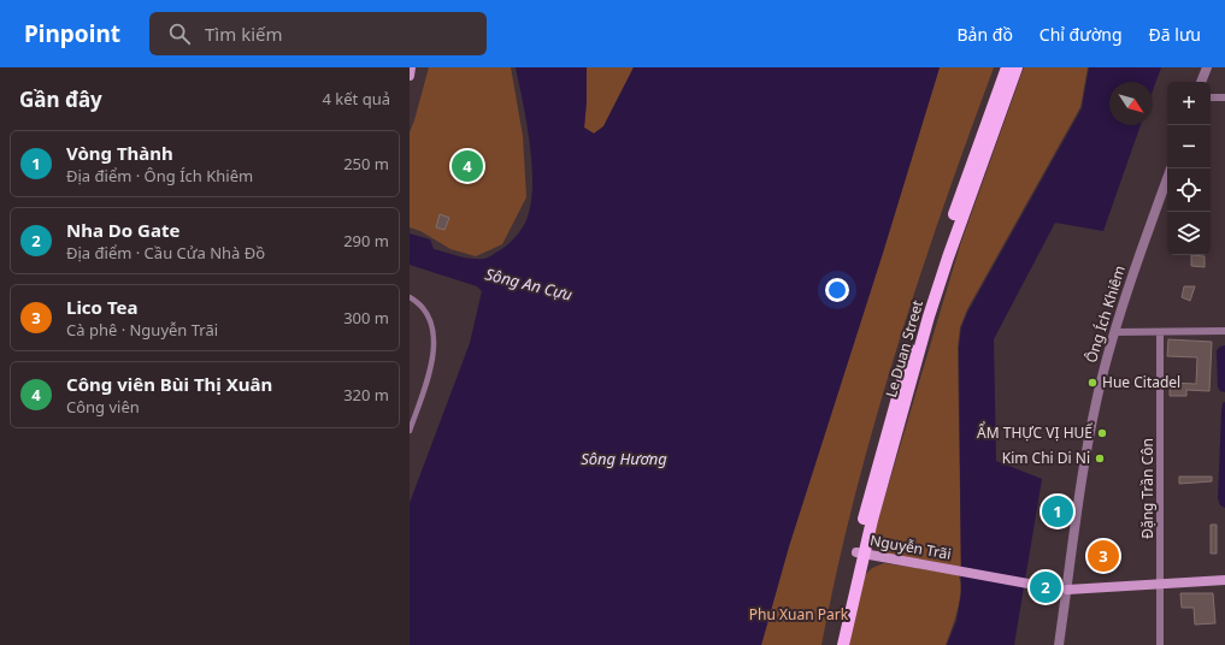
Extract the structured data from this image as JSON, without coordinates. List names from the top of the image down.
{
  "streets": {
    "main road": ["Le Duan Street", "Nguyễn Trãi"],
    "street": ["Ông Ích Khiêm", "Đặng Trần Côn"]
  },
  "crossings": [
    ["Le Duan Street", "Nguyễn Trãi"]
  ],
  "water": ["Sông An Cựu", "Sông Hương"],
  "parks": ["Phu Xuan Park"],
  "places": ["Hue Citadel", "ẨM THỰC VỊ HUẾ", "Kim Chi Di Ni"],
  "north": "bottom right",
  "page": {
    "header": "Pinpoint",
    "search": "Tìm kiếm",
    "nav": ["Bản đồ", "Chỉ đường", "Đã lưu"],
    "heading": ["Gần đây", "4 kết quả"],
    "map_buttons": ["+", "−"],
    "list": [
      {
        "mark": "1",
        "name": "Vòng Thành",
        "note": "Địa điểm · Ông Ích Khiêm",
        "value": "250 m"
      },
      {
        "mark": "2",
        "name": "Nha Do Gate",
        "note": "Địa điểm · Cầu Cửa Nhà Đồ",
        "value": "290 m"
      },
      {
        "mark": "3",
        "name": "Lico Tea",
        "note": "Cà phê · Nguyễn Trãi",
        "value": "300 m"
      },
      {
        "mark": "4",
        "name": "Công viên Bùi Thị Xuân",
        "note": "Công viên",
        "value": "320 m"
      }
    ],
    "pins": [
      "4",
      "1",
      "3",
      "2"
    ]
  }
}
